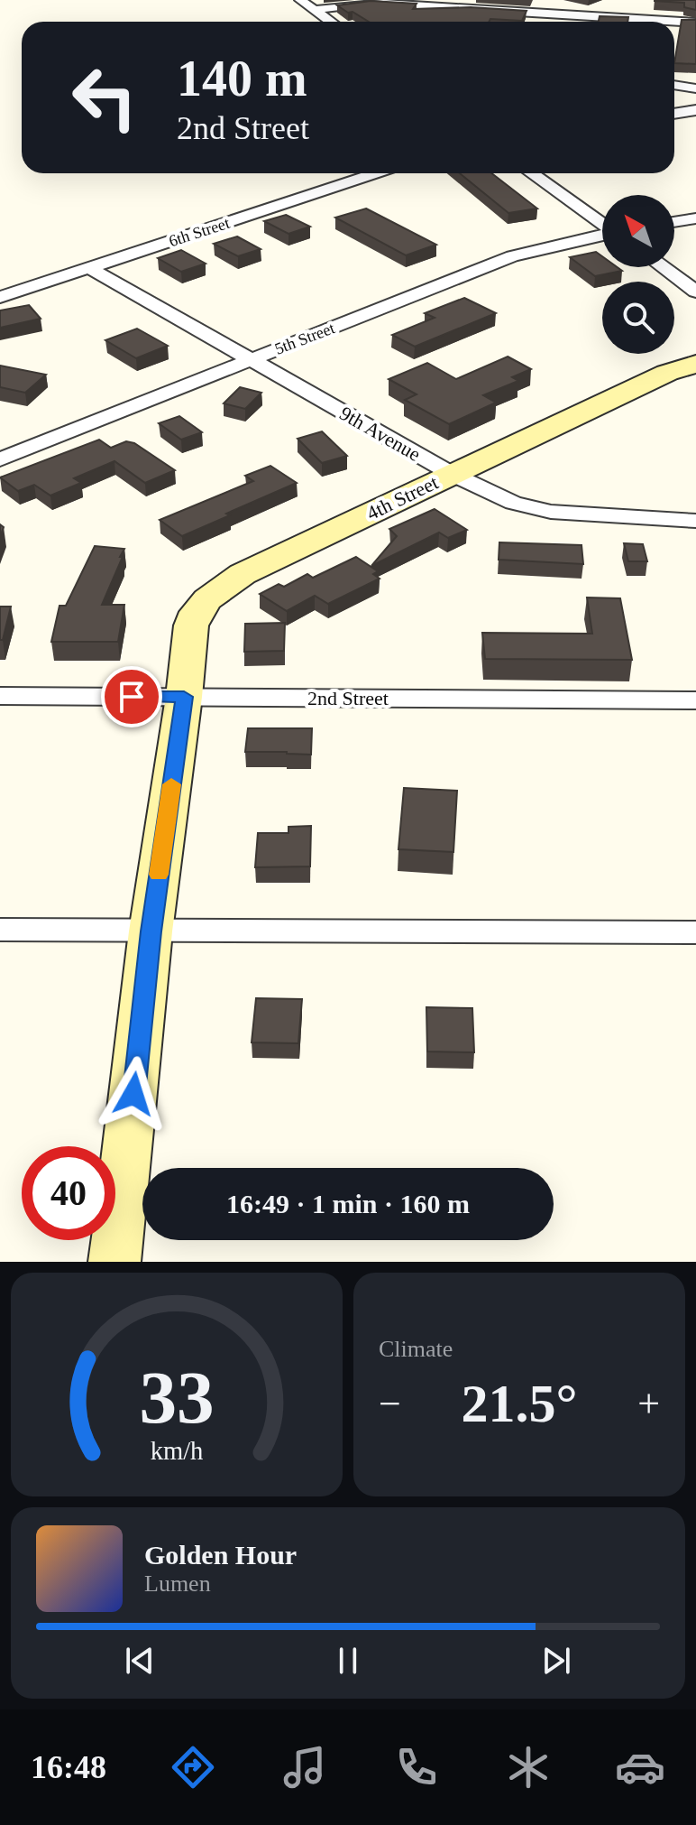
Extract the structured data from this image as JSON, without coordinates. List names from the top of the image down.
{
  "streets": {
    "street": [
      "6th Street",
      "5th Street",
      "9th Avenue",
      "4th Street",
      "2nd Street"
    ]
  },
  "crossings": [
    ["6th Street", "9th Avenue"],
    ["5th Street", "9th Avenue"],
    ["9th Avenue", "4th Street"],
    ["4th Street", "2nd Street"]
  ],
  "north": "top left",
  "page": {
    "turn": ["140 m", "2nd Street"],
    "limit": "40",
    "trip": "16:49 · 1 min · 160 m",
    "tile": "Climate",
    "heat": ["−", "21.5°", "+"],
    "song": ["Golden Hour", "Lumen"],
    "tabs": "16:48",
    "gauge": ["33", "km/h"]
  }
}
